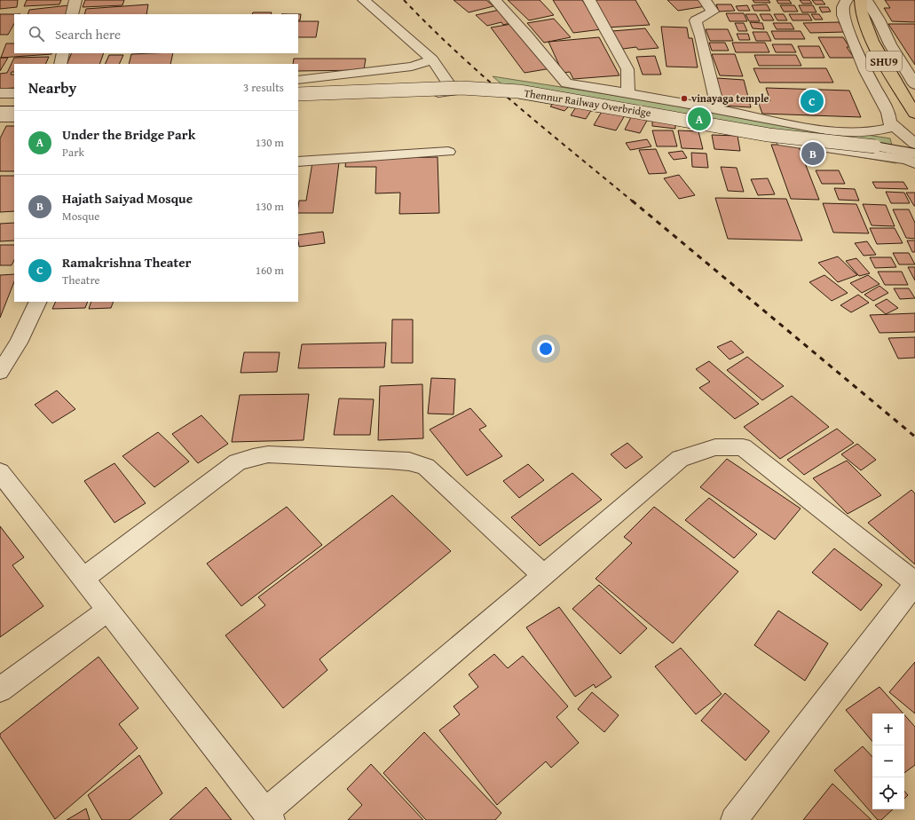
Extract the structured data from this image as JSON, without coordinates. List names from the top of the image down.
{
  "streets": {
    "main road": ["SHU9"],
    "street": ["Thennur Railway Overbridge"]
  },
  "places": ["vinayaga temple"],
  "page": {
    "search": "Search here",
    "heading": ["Nearby", "3 results"],
    "pins": ["C", "A", "B"],
    "list": [
      {
        "mark": "A",
        "name": "Under the Bridge Park",
        "note": "Park",
        "value": "130 m"
      },
      {
        "mark": "B",
        "name": "Hajath Saiyad Mosque",
        "note": "Mosque",
        "value": "130 m"
      },
      {
        "mark": "C",
        "name": "Ramakrishna Theater",
        "note": "Theatre",
        "value": "160 m"
      }
    ],
    "map_buttons": ["+", "−"]
  }
}
